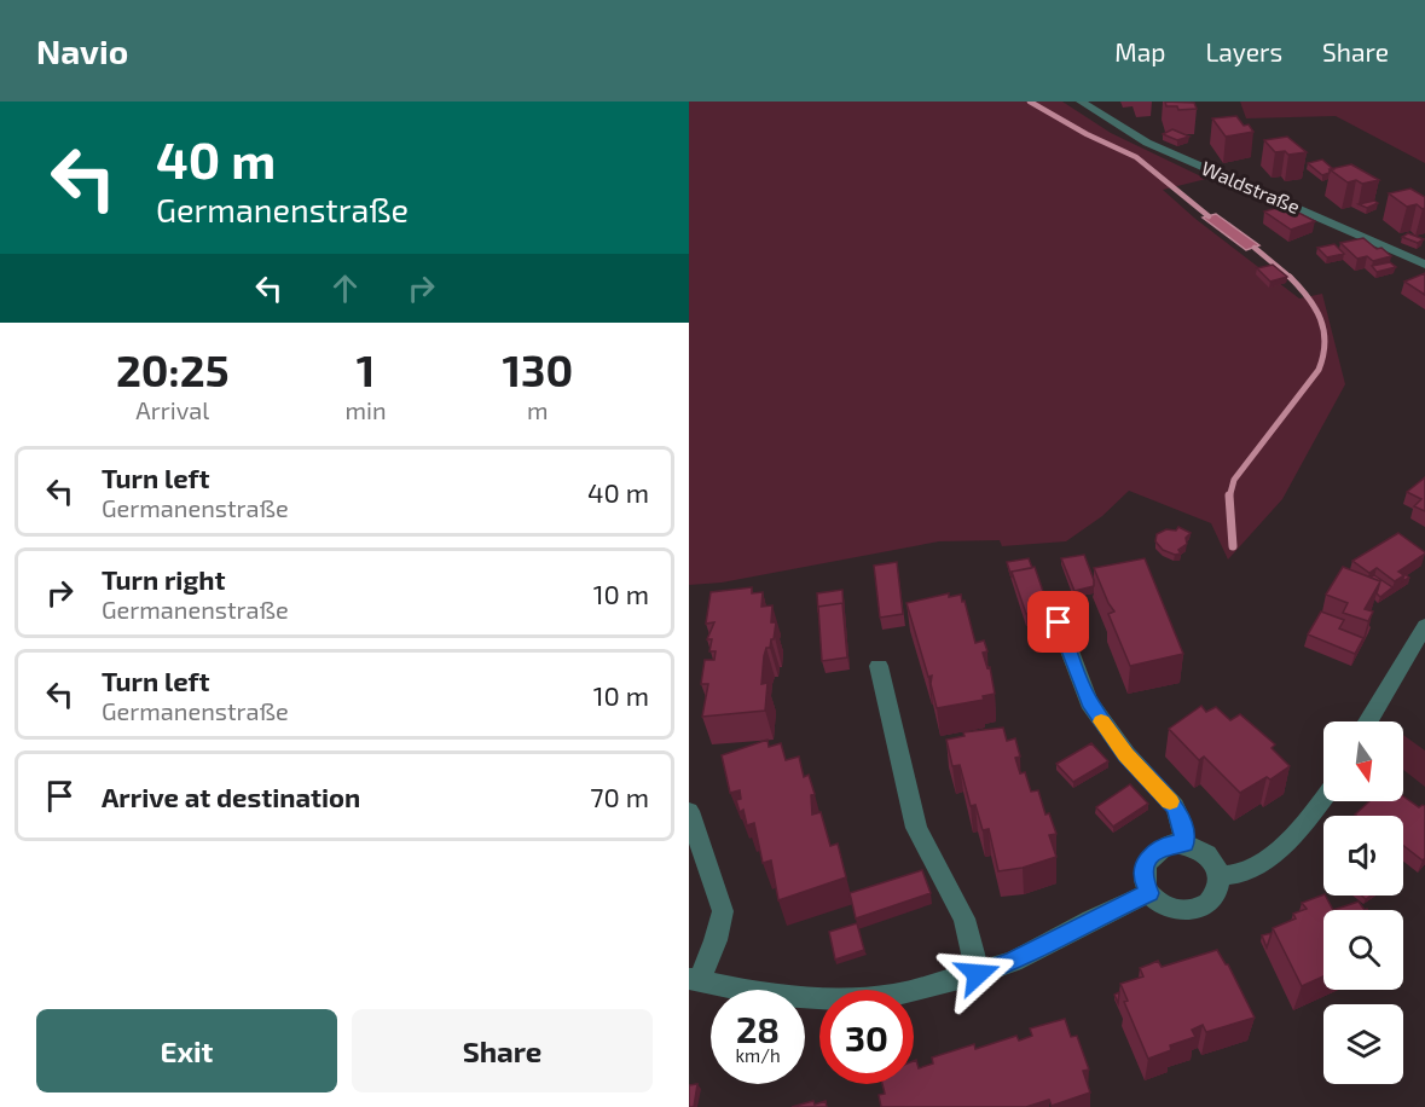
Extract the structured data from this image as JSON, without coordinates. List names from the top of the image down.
{
  "streets": {
    "street": ["Waldstraße"]
  },
  "north": "bottom",
  "page": {
    "header": "Navio",
    "nav": ["Map", "Layers", "Share"],
    "turn": ["40 m", "Germanenstraße"],
    "eta": [
      "20:25",
      "Arrival",
      "1",
      "min",
      "130",
      "m"
    ],
    "list": [
      {
        "name": "Turn left",
        "note": "Germanenstraße",
        "value": "40 m"
      },
      {
        "name": "Turn right",
        "note": "Germanenstraße",
        "value": "10 m"
      },
      {
        "name": "Turn left",
        "note": "Germanenstraße",
        "value": "10 m"
      },
      {
        "name": "Arrive at destination",
        "value": "70 m"
      }
    ],
    "speed": "28 km/h",
    "limit": "30",
    "buttons": ["Exit", "Share"]
  }
}
